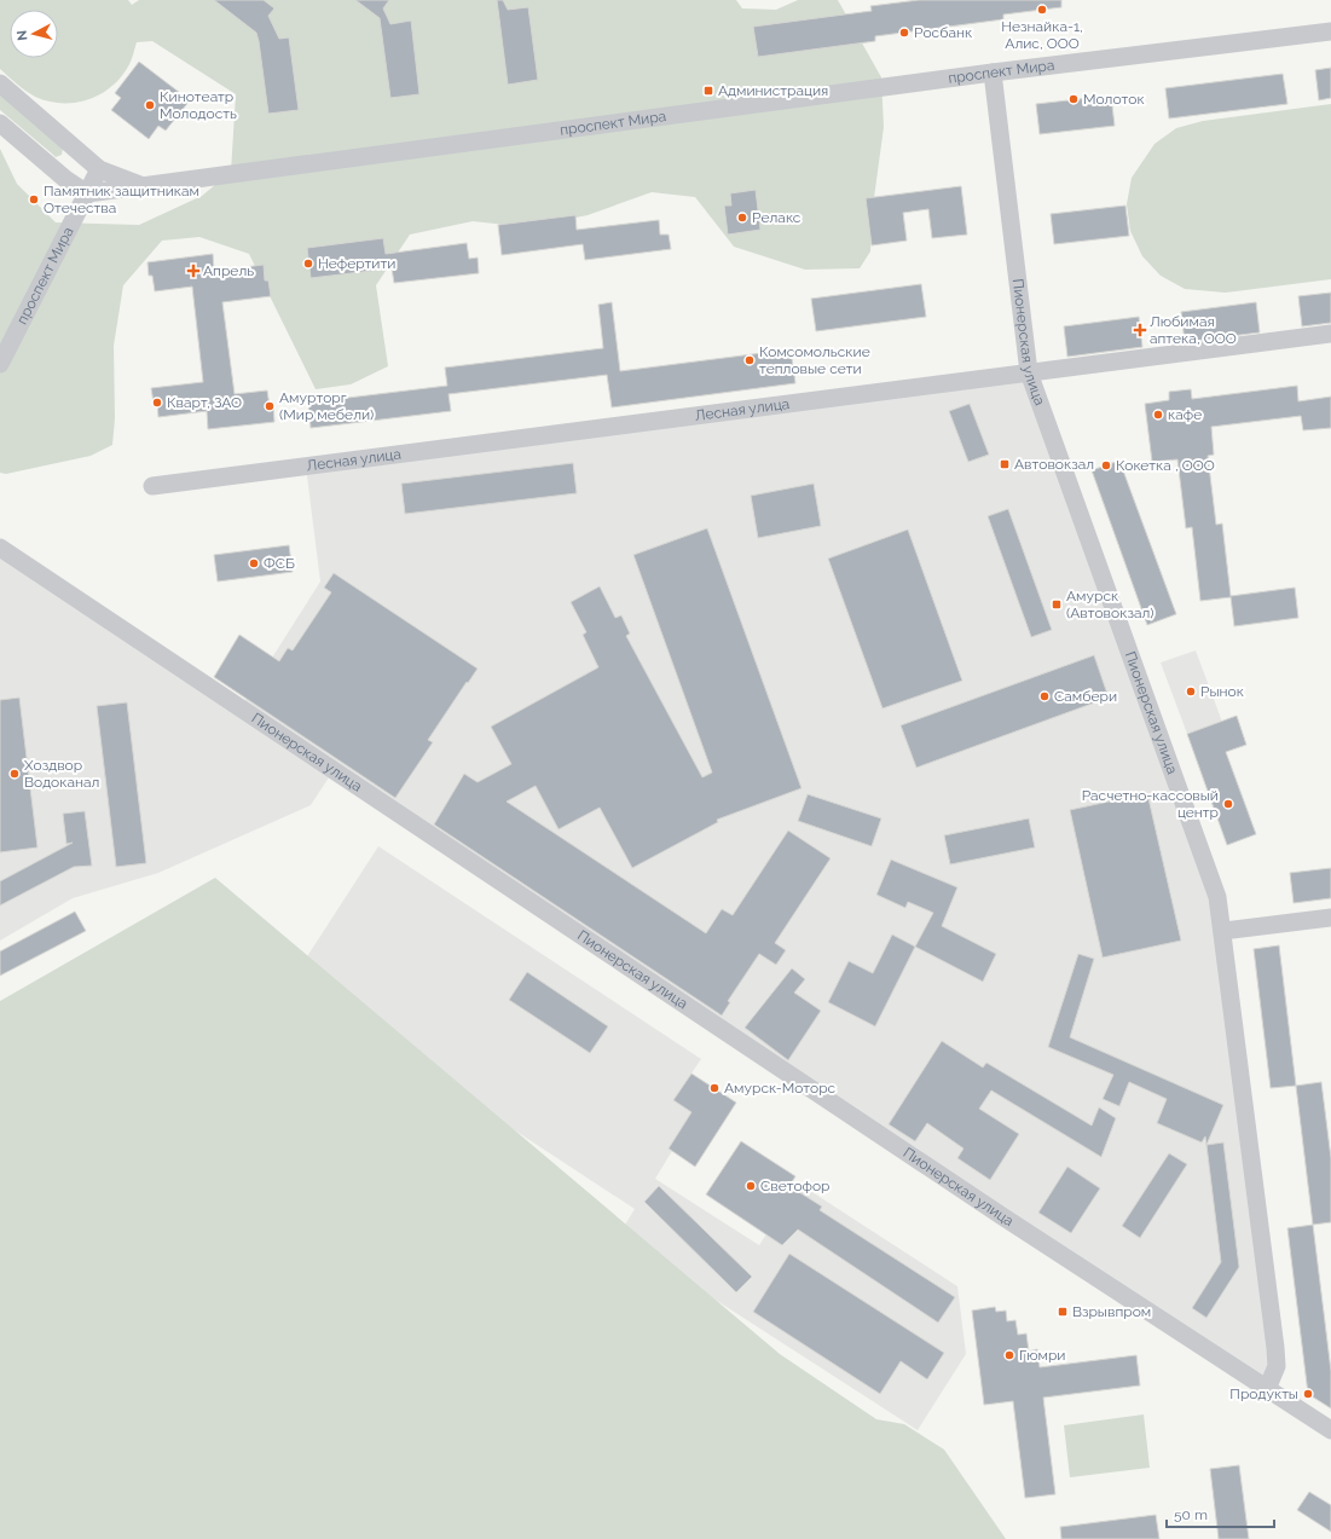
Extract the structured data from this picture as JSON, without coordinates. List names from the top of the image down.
{
  "streets": {
    "street": ["проспект Мира", "Пионерская улица", "Лесная улица"]
  },
  "crossings": [
    ["проспект Мира", "Пионерская улица"],
    ["Пионерская улица", "Лесная улица"]
  ],
  "places": {
    "other": [
      "Незнайка-1, Алис, ООО",
      "Росбанк",
      "Молоток",
      "Кинотеатр Молодость",
      "Памятник защитникам Отечества",
      "Релакс",
      "Нефертити",
      "Комсомольские тепловые сети",
      "Кварт, ЗАО",
      "Амурторг (Мир мебели)",
      "кафе",
      "Кокетка , ООО",
      "ФСБ",
      "Рынок",
      "Самбери",
      "Хоздвор Водоканал",
      "Расчетно-кассовый центр",
      "Амурск-Моторс",
      "Светофор",
      "Гюмри",
      "Продукты"
    ],
    "transit": [
      "Администрация",
      "Автовокзал",
      "Амурск (Автовокзал)",
      "Взрывпром"
    ],
    "health": ["Апрель", "Любимая аптека, ООО"]
  },
  "scale_bar": "50 m",
  "north": "left"
}
